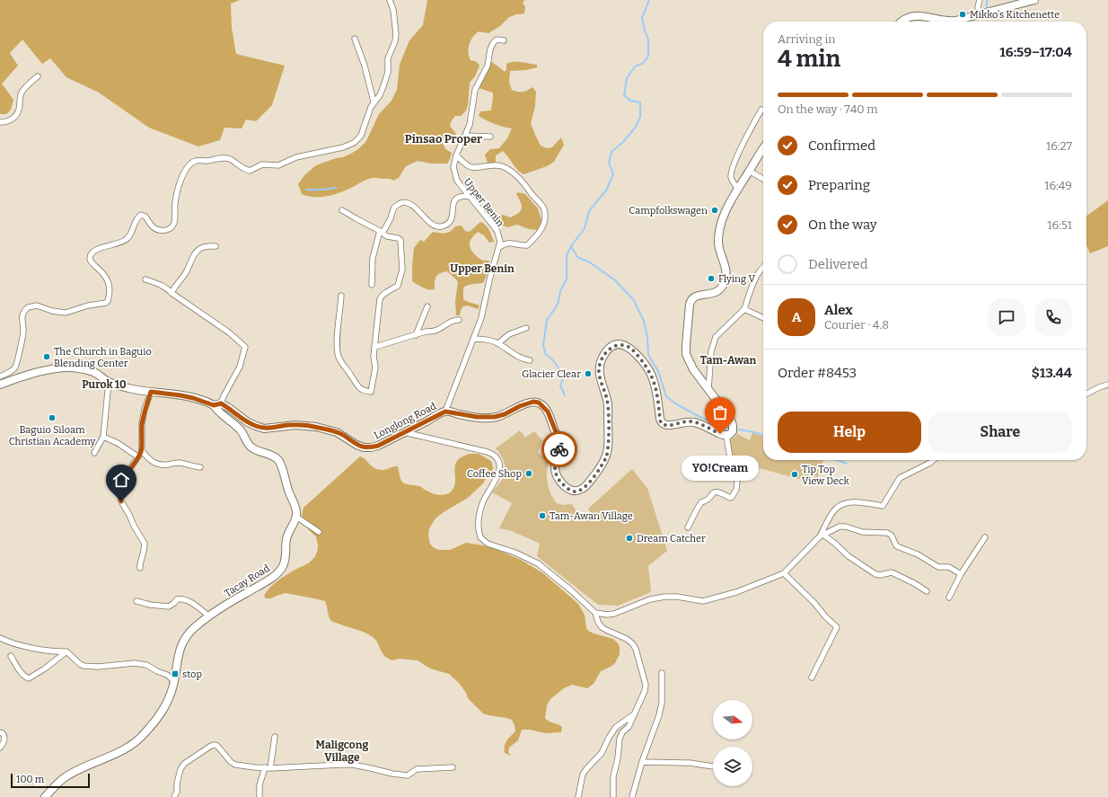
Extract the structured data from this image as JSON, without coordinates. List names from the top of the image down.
{
  "streets": {
    "main road": ["Longlong Road", "Tacay Road"],
    "street": ["Upper Benin"]
  },
  "crossings": [
    ["Upper Benin", "Longlong Road"]
  ],
  "districts": [
    "Pinsao Proper",
    "Upper Benin",
    "Tam-Awan",
    "Purok 10",
    "Maligcong Village"
  ],
  "places": {
    "other": [
      "Mikko's Kitchenette",
      "Campfolkswagen",
      "Flying V",
      "The Church in Baguio Blending Center",
      "Glacier Clear",
      "Baguio Siloam Christian Academy",
      "YO!Cream",
      "Coffee Shop",
      "Tip Top View Deck",
      "Tam-Awan Village",
      "Dream Catcher"
    ],
    "transit": ["stop"]
  },
  "scale_bar": "100 m",
  "north": "right",
  "page": {
    "heading": ["4 min", "Arriving in", "16:59–17:04"],
    "panel": [
      "Alex",
      "Courier · 4.8",
      "Order #8453",
      "$13.44"
    ],
    "bar": "On the way · 740 m",
    "list": [
      ["Confirmed", "16:27"],
      ["Preparing", "16:49"],
      ["On the way", "16:51"],
      "Delivered"
    ],
    "round": "A",
    "buttons": ["Help", "Share"],
    "bubble": "YO!Cream",
    "scale": "100 m"
  }
}
